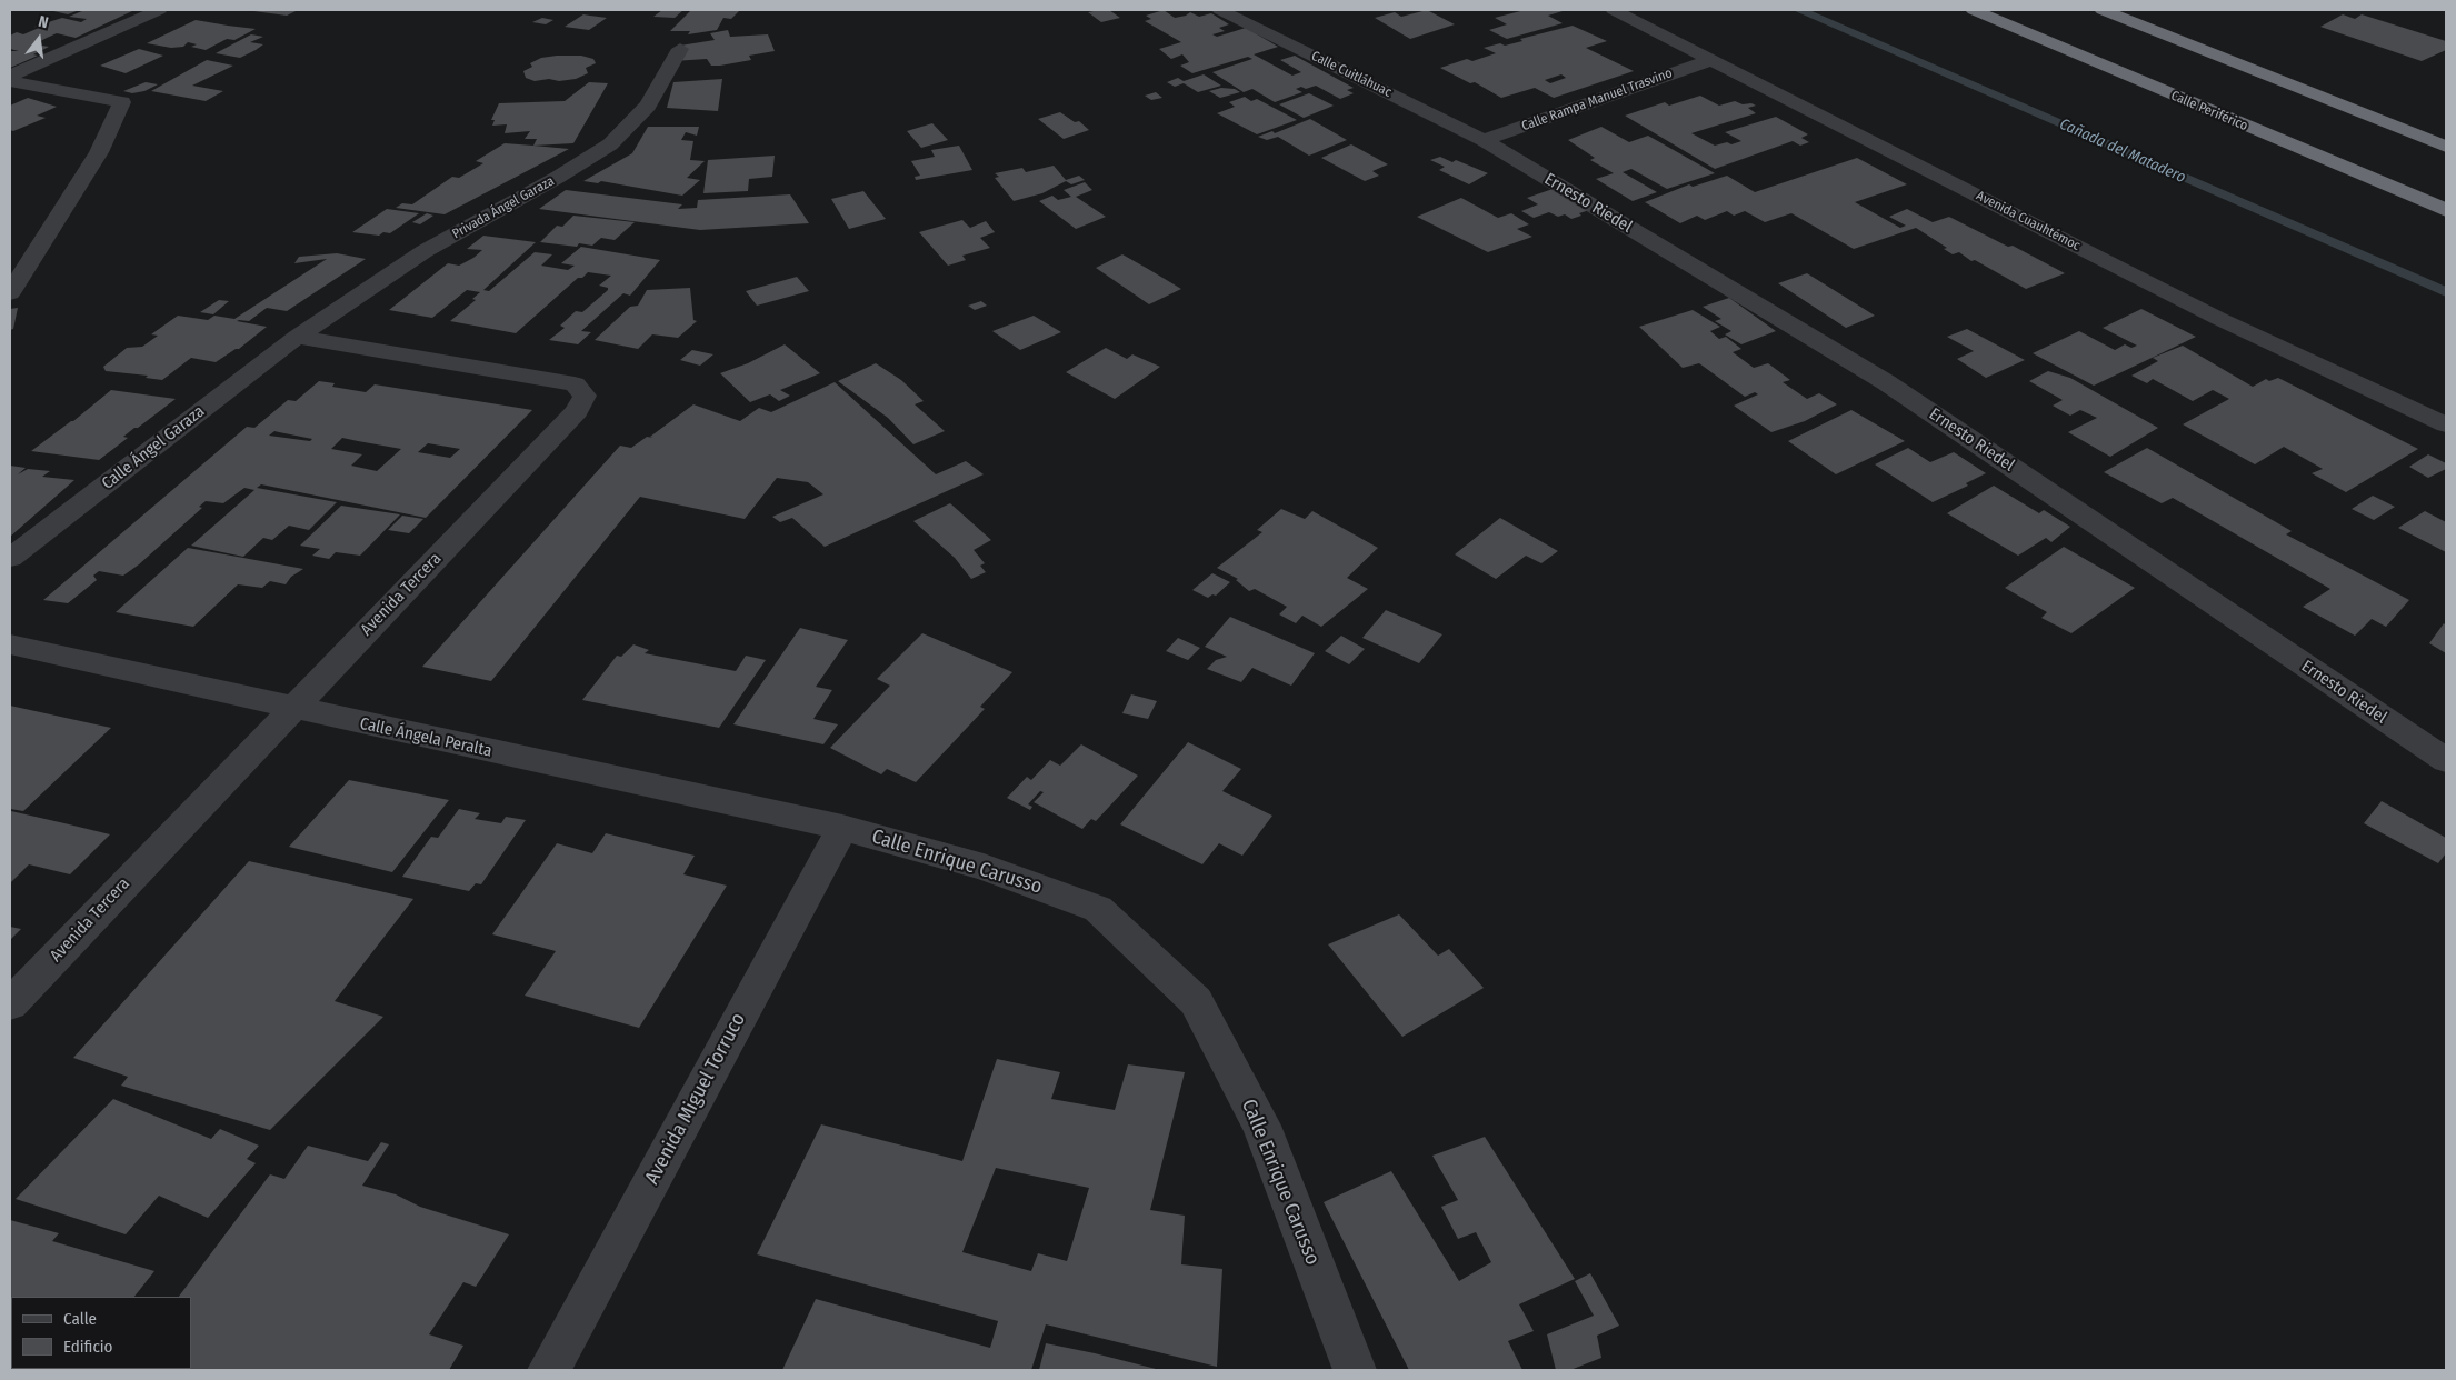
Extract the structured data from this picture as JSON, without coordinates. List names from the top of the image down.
{
  "streets": {
    "highway": ["Calle Periférico"],
    "street": [
      "Calle Cuitláhuac",
      "Calle Rampa Manuel Trasvino",
      "Ernesto Riedel",
      "Privada Ángel Garaza",
      "Avenida Cuauhtémoc",
      "Calle Ángel Garaza",
      "Avenida Tercera",
      "Calle Ángela Peralta",
      "Calle Enrique Carusso",
      "Avenida Miguel Torruco"
    ]
  },
  "crossings": [
    ["Calle Cuitláhuac", "Calle Rampa Manuel Trasvino"],
    ["Calle Cuitláhuac", "Ernesto Riedel"],
    ["Calle Rampa Manuel Trasvino", "Ernesto Riedel"],
    ["Calle Rampa Manuel Trasvino", "Avenida Cuauhtémoc"],
    ["Privada Ángel Garaza", "Calle Ángel Garaza"],
    ["Privada Ángel Garaza", "Avenida Tercera"],
    ["Calle Ángel Garaza", "Avenida Tercera"],
    ["Avenida Tercera", "Calle Ángela Peralta"],
    ["Calle Ángela Peralta", "Calle Enrique Carusso"],
    ["Calle Ángela Peralta", "Avenida Miguel Torruco"],
    ["Calle Enrique Carusso", "Avenida Miguel Torruco"]
  ],
  "water": ["Cañada del Matadero"],
  "legend": ["Calle", "Edificio"],
  "north": "top"
}
